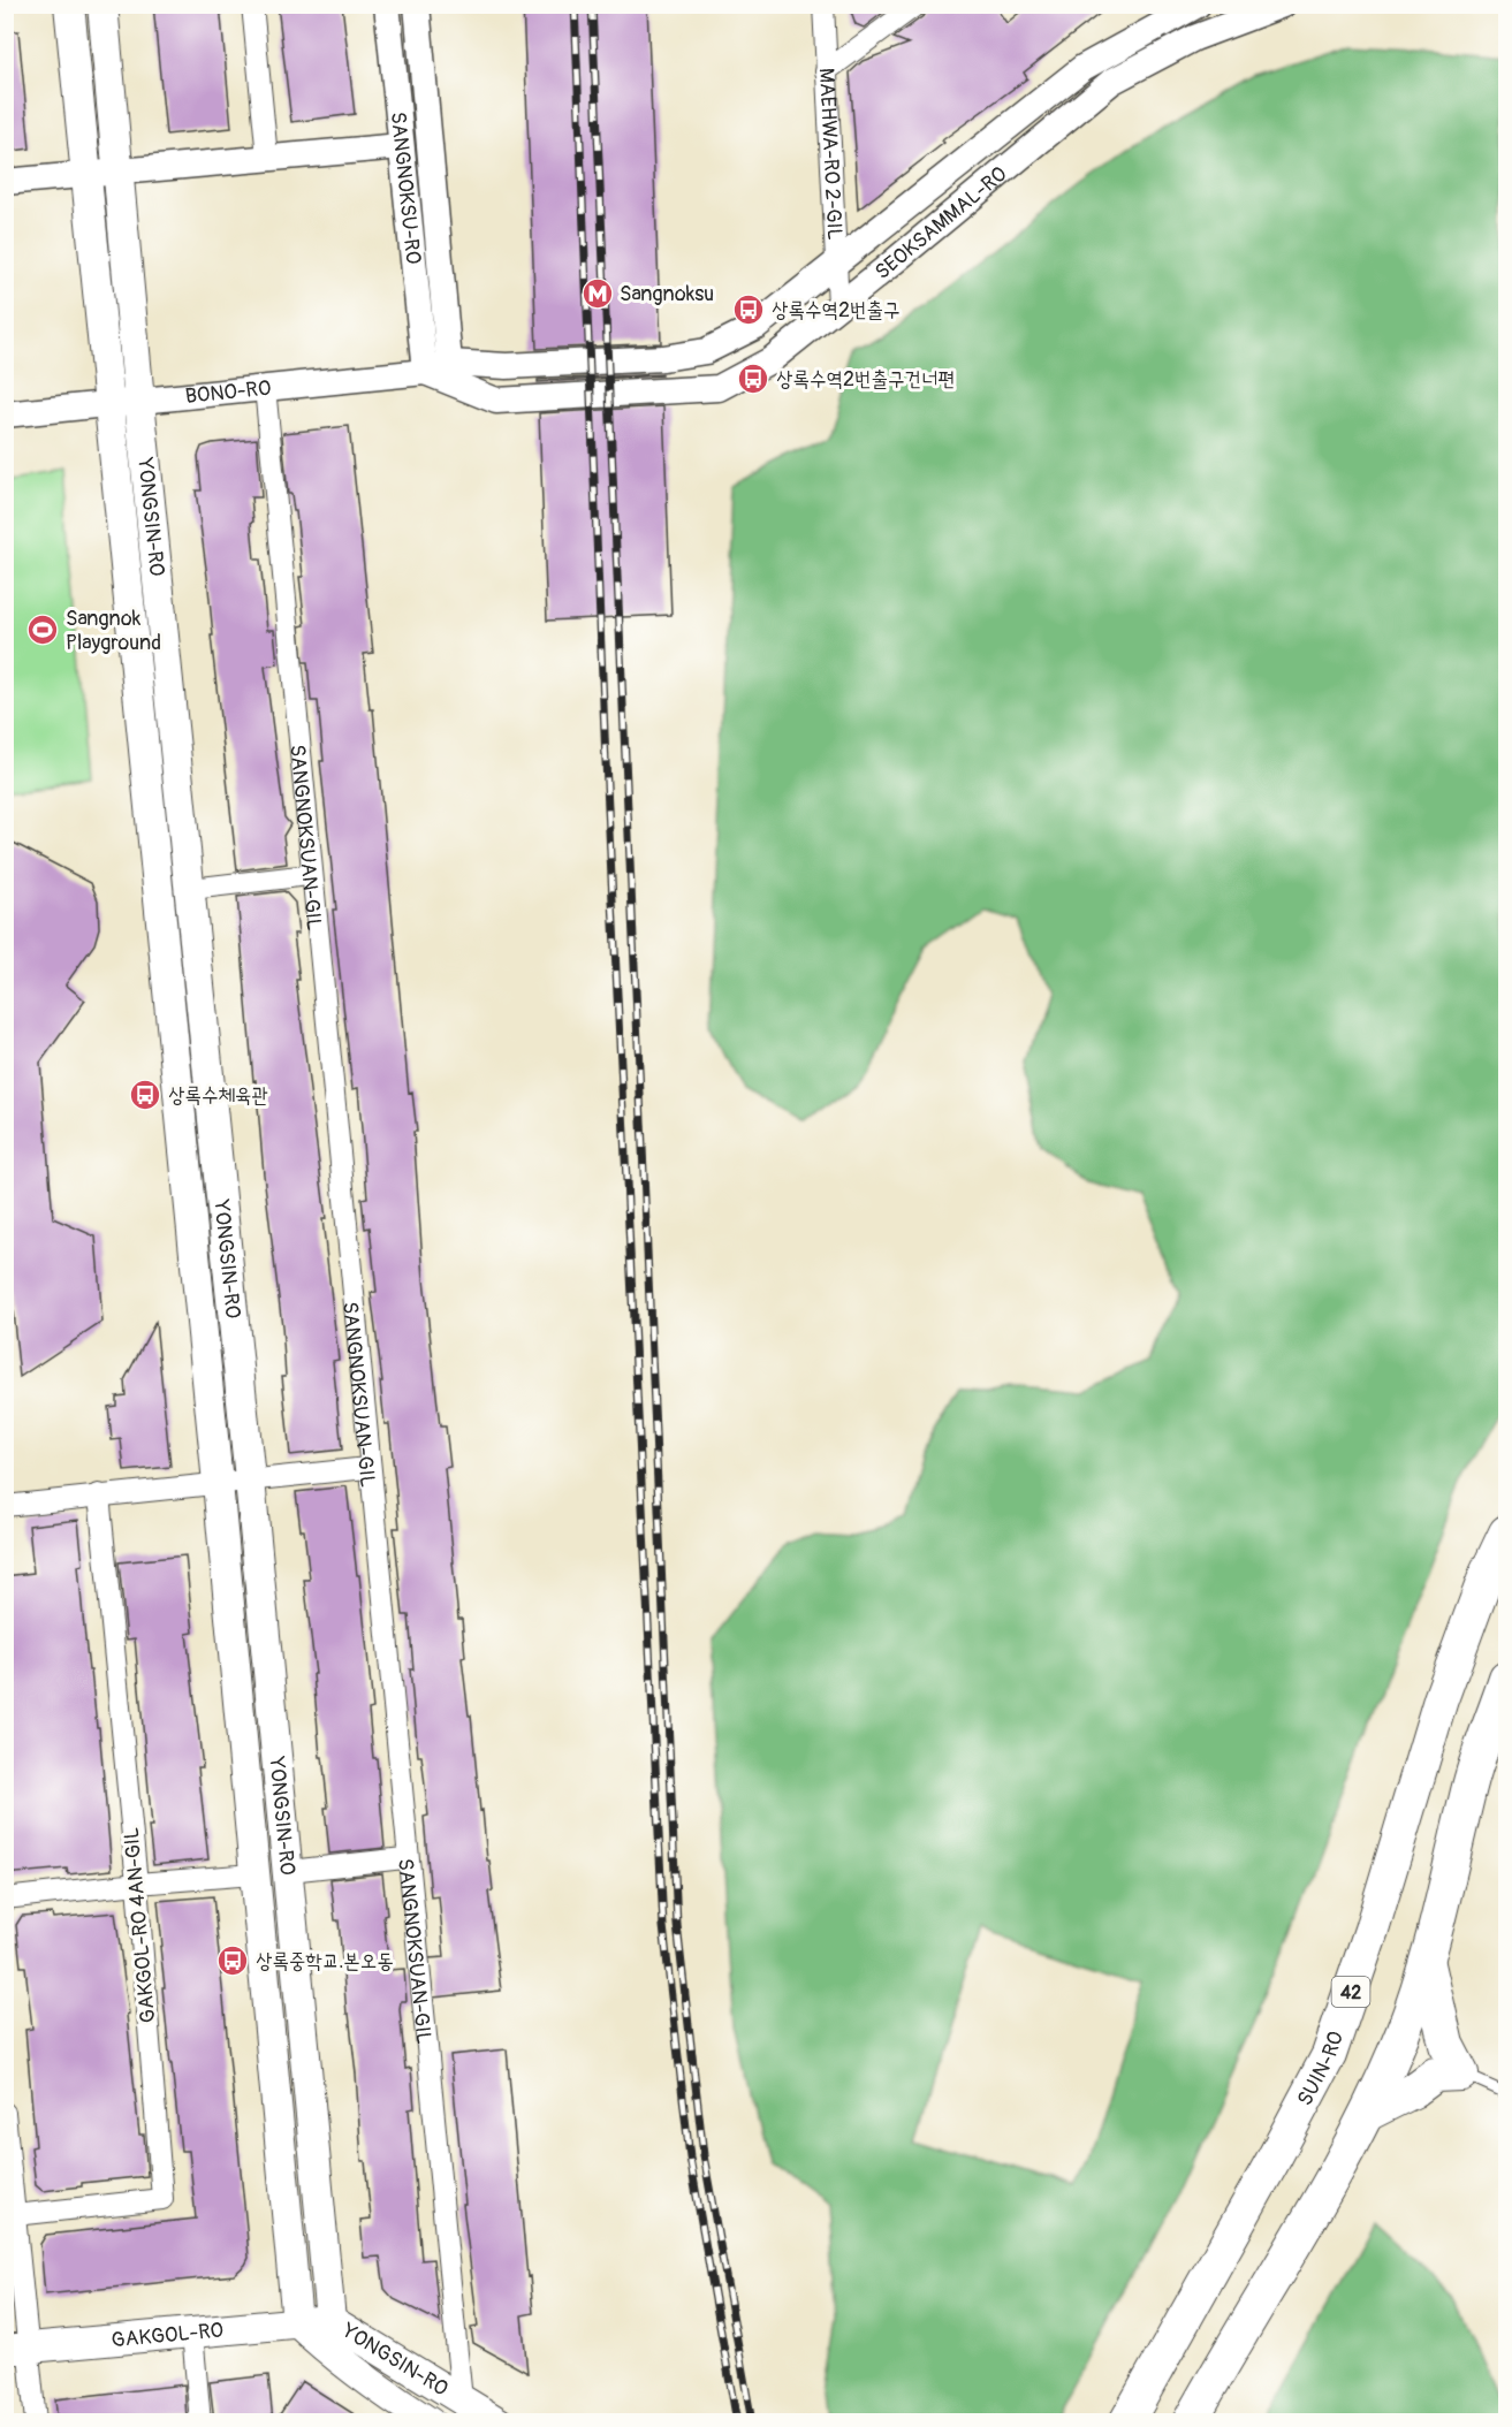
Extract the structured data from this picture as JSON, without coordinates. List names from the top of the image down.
{
  "streets": {
    "highway": ["42", "SUIN-RO"],
    "main road": ["YONGSIN-RO", "GAKGOL-RO"],
    "street": [
      "MAEHWA-RO 2-GIL",
      "SANGNOKSU-RO",
      "SEOKSAMMAL-RO",
      "BONO-RO",
      "SANGNOKSUAN-GIL",
      "GAKGOL-RO 4AN-GIL"
    ]
  },
  "crossings": [
    ["MAEHWA-RO 2-GIL", "SEOKSAMMAL-RO"],
    ["SANGNOKSU-RO", "SEOKSAMMAL-RO"],
    ["SANGNOKSU-RO", "BONO-RO"],
    ["SEOKSAMMAL-RO", "BONO-RO"],
    ["BONO-RO", "YONGSIN-RO"],
    ["BONO-RO", "SANGNOKSUAN-GIL"],
    ["YONGSIN-RO", "SANGNOKSUAN-GIL"],
    ["YONGSIN-RO", "GAKGOL-RO"]
  ],
  "places": {
    "metro station": ["Sangnoksu"],
    "bus stop": [
      "상록수역2번출구",
      "상록수역2번출구건너편",
      "상록수체육관",
      "상록중학교.본오동"
    ],
    "sports": ["Sangnok Playground"]
  }
}
